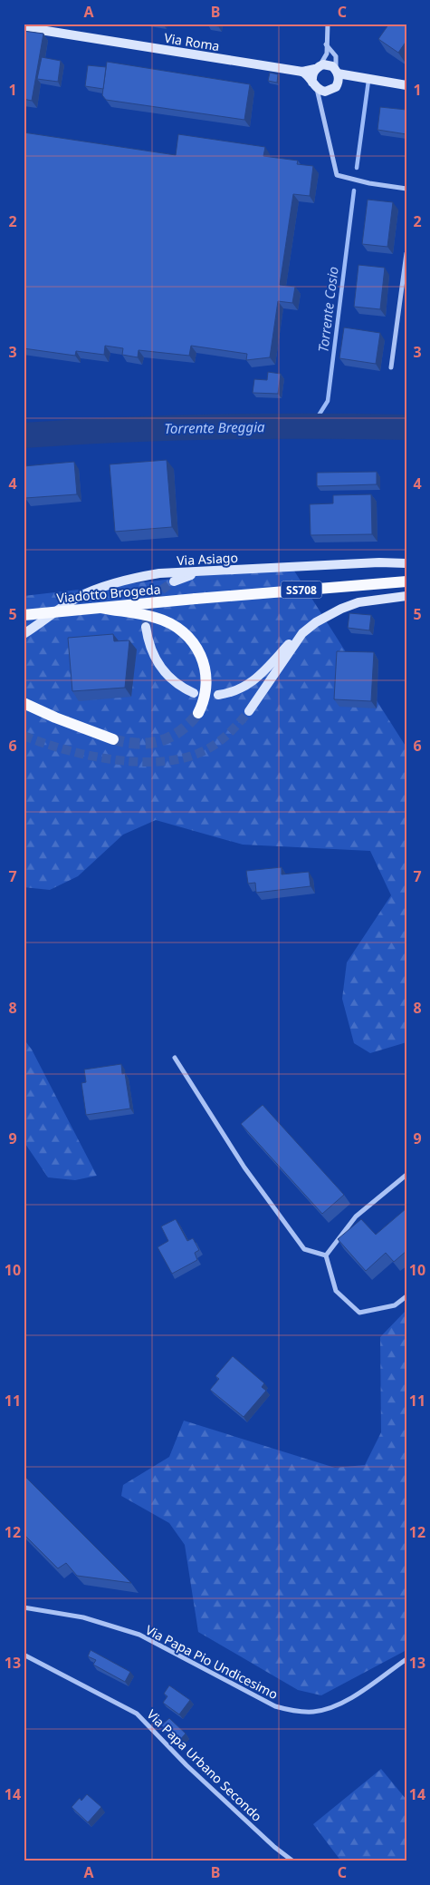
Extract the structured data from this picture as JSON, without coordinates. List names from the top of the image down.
{
  "streets": {
    "main road": ["SS708", "Viadotto Brogeda"],
    "street": [
      "Via Roma",
      "Via Asiago",
      "Via Papa Pio Undicesimo",
      "Via Papa Urbano Secondo"
    ]
  },
  "crossings": [
    ["Via Asiago", "SS708"],
    ["SS708", "Viadotto Brogeda"]
  ],
  "water": ["Torrente Cosio", "Torrente Breggia"],
  "grid": {
    "columns": ["A", "B", "C"],
    "rows": [
      "1",
      "2",
      "3",
      "4",
      "5",
      "6",
      "7",
      "8",
      "9",
      "10",
      "11",
      "12",
      "13",
      "14"
    ]
  }
}
